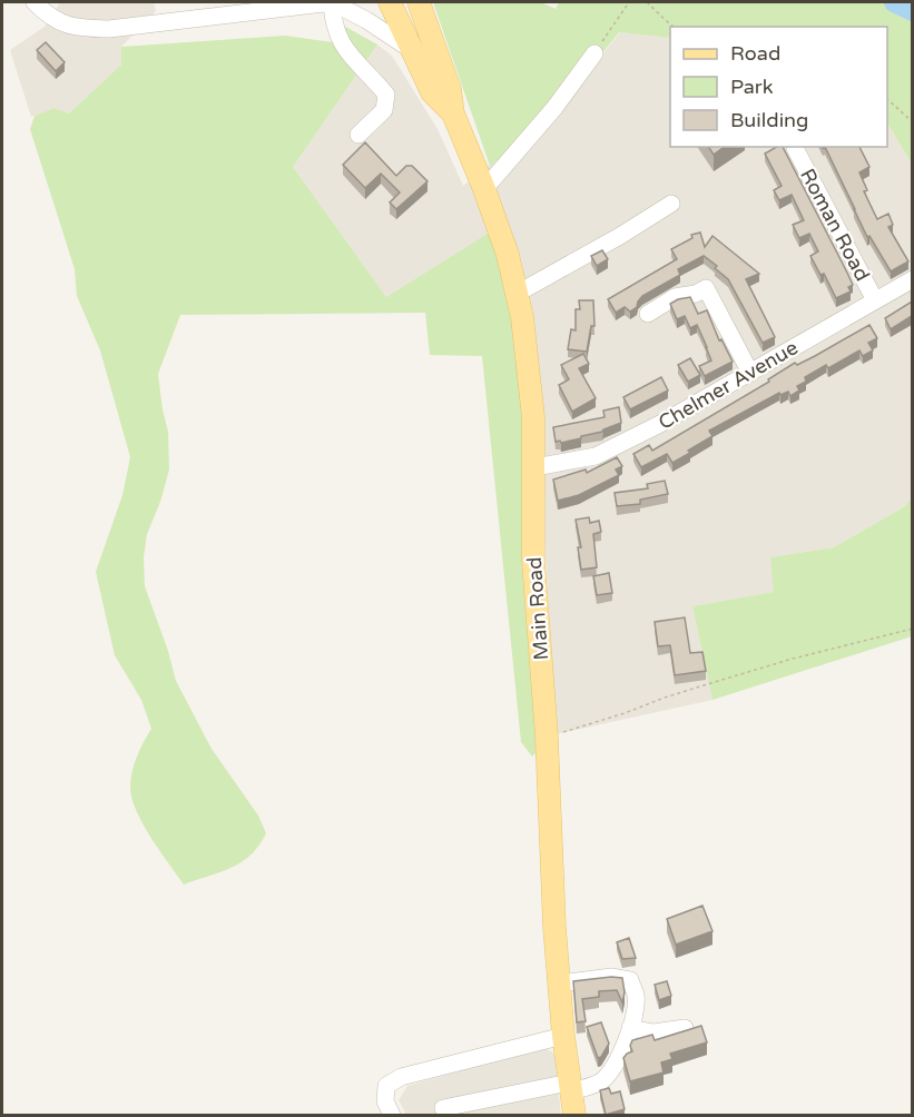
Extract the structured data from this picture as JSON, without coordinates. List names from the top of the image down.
{
  "streets": {
    "main road": ["Main Road"],
    "street": ["Roman Road", "Chelmer Avenue"]
  },
  "crossings": [
    ["Roman Road", "Chelmer Avenue"],
    ["Chelmer Avenue", "Main Road"]
  ],
  "legend": ["Road", "Park", "Building"]
}
